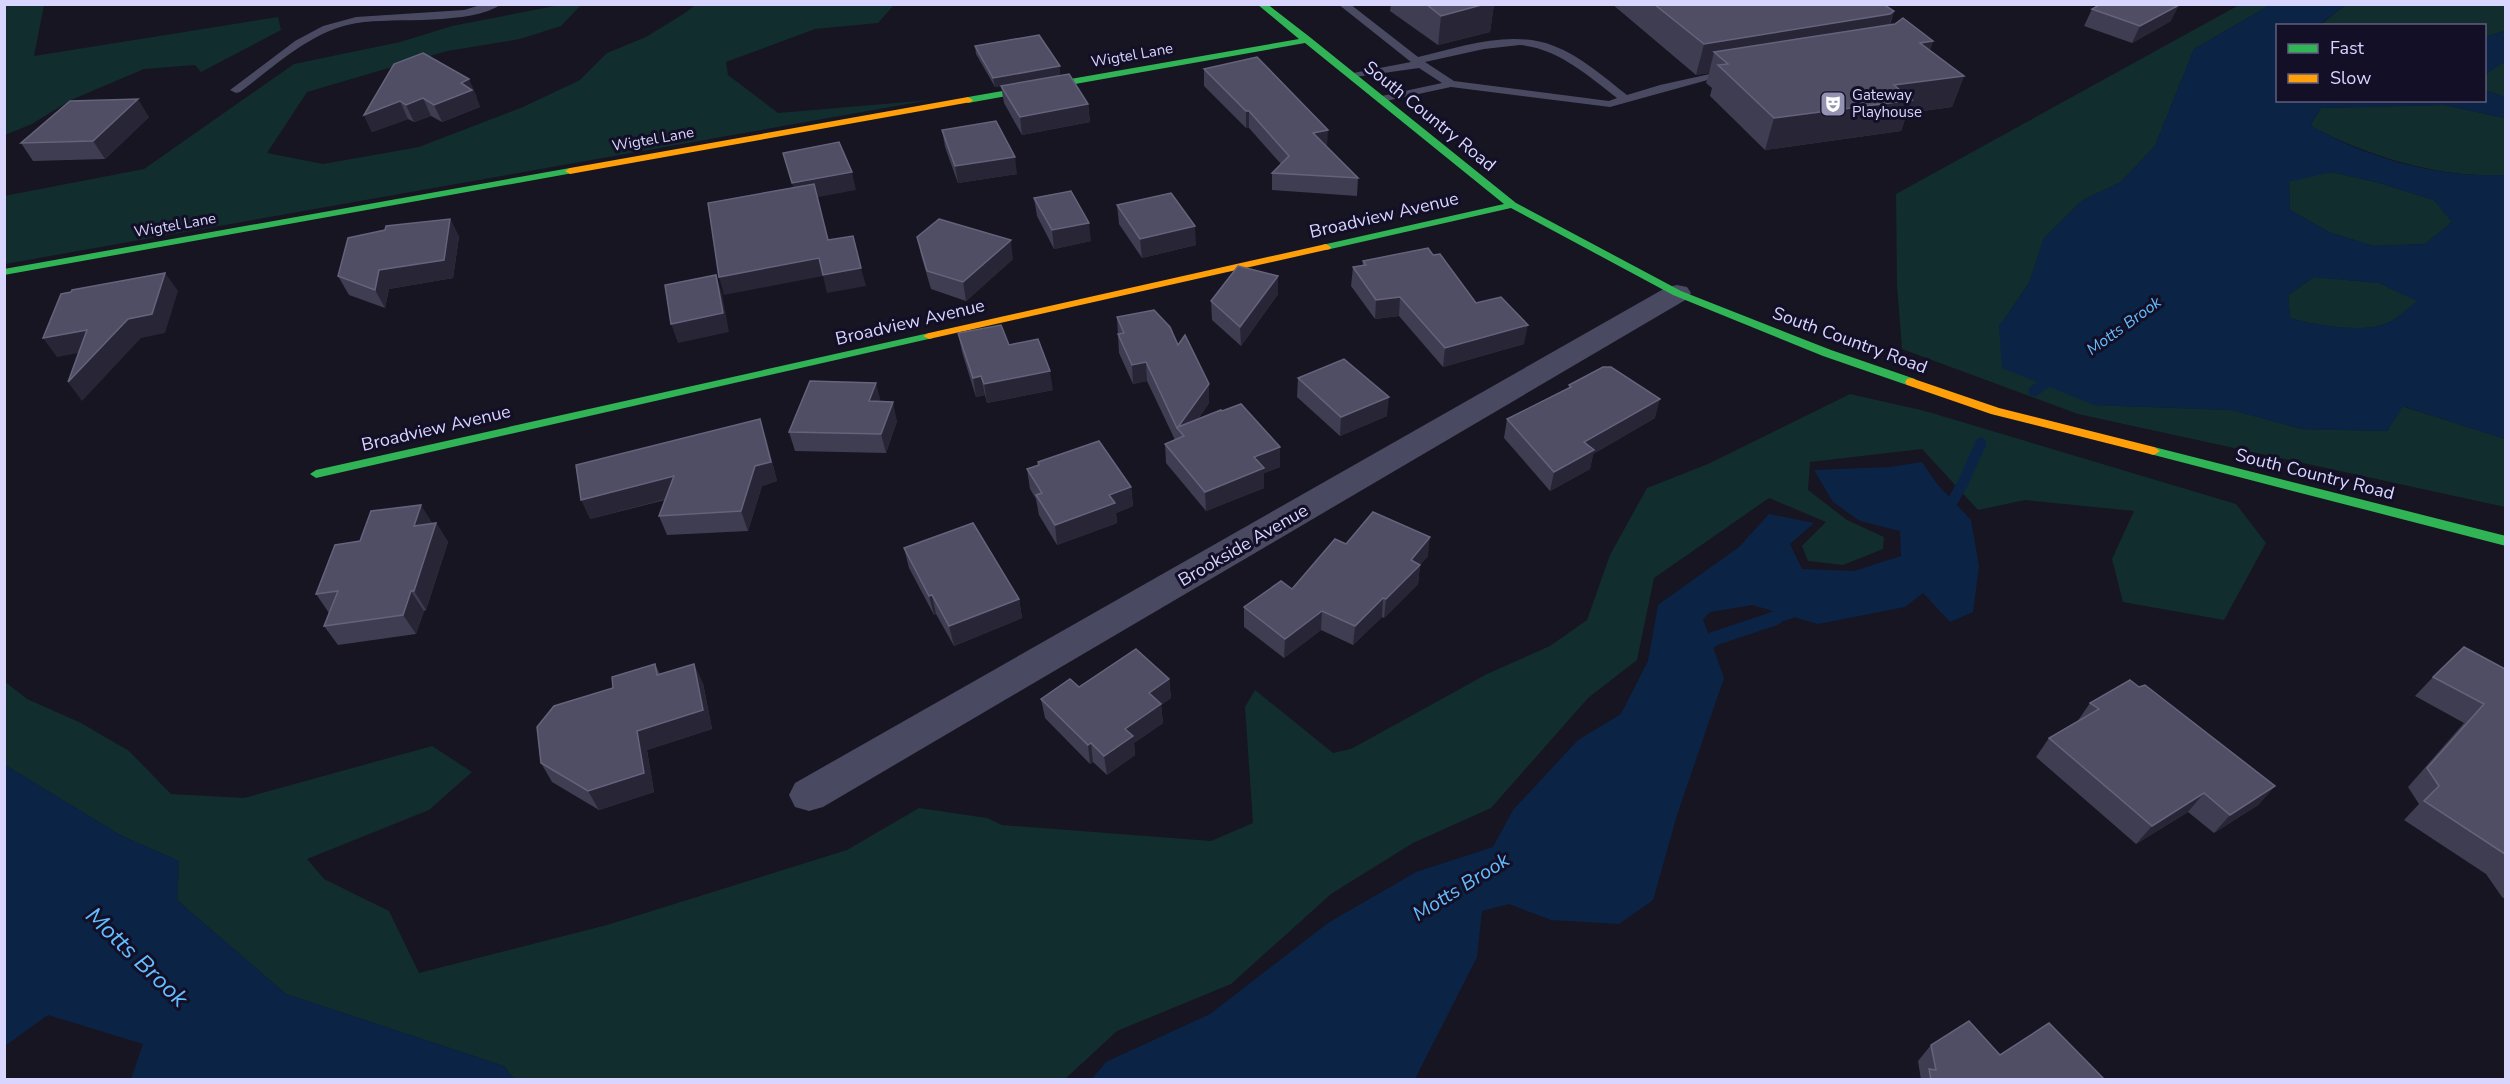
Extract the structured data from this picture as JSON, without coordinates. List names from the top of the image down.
{
  "streets": {
    "street": [
      "Wigtel Lane",
      "South Country Road",
      "Broadview Avenue",
      "Brookside Avenue"
    ]
  },
  "crossings": [
    ["Wigtel Lane", "South Country Road"],
    ["South Country Road", "Broadview Avenue"],
    ["South Country Road", "Brookside Avenue"]
  ],
  "water": ["Motts Brook"],
  "places": {
    "theatre": ["Gateway Playhouse"]
  },
  "legend": ["Fast", "Slow"]
}
